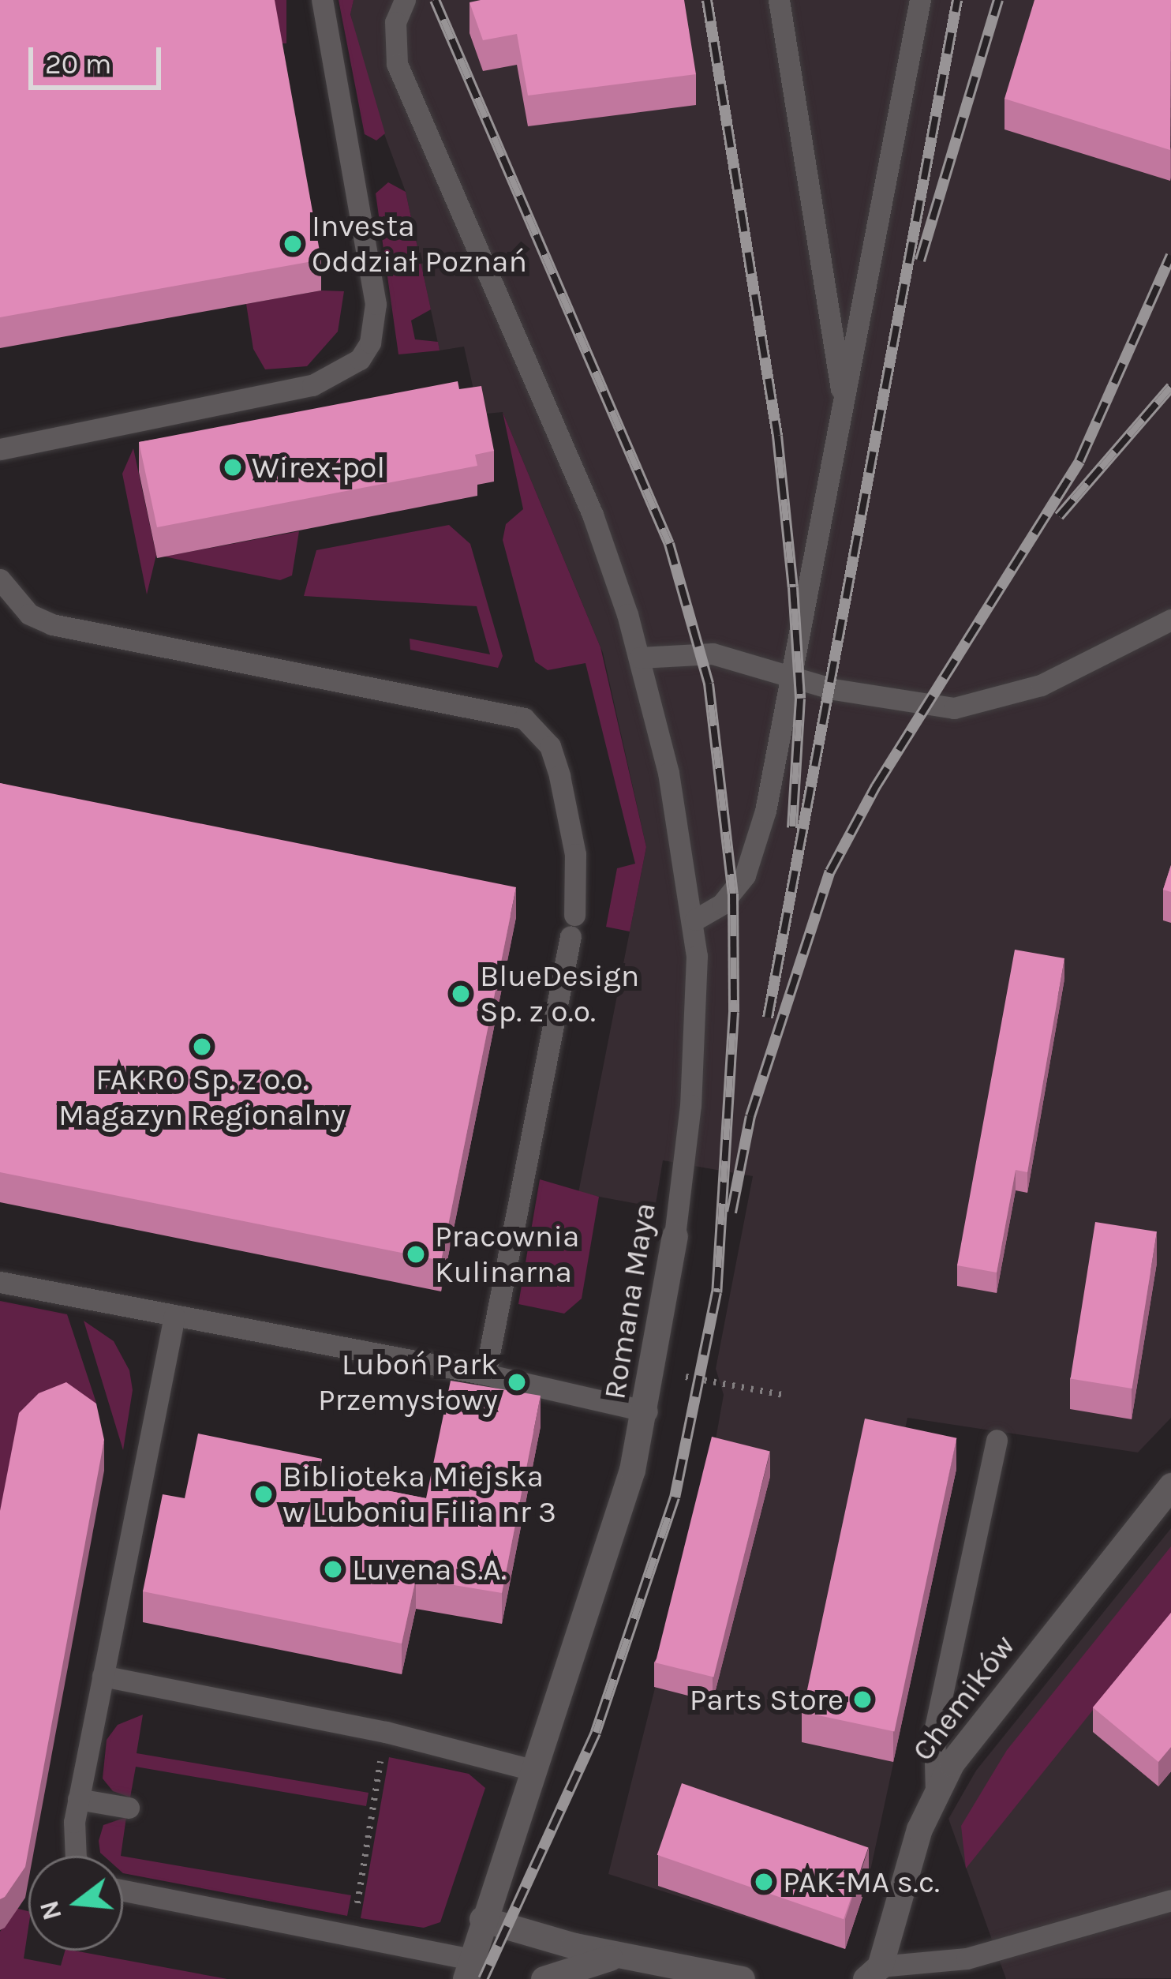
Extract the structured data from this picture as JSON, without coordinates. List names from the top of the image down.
{
  "streets": {
    "street": ["Romana Maya", "Chemików"]
  },
  "places": [
    "Investa Oddział Poznań",
    "Wirex-pol",
    "BlueDesign Sp. z o.o.",
    "FAKRO Sp. z o.o. Magazyn Regionalny",
    "Pracownia Kulinarna",
    "Luboń Park Przemysłowy",
    "Biblioteka Miejska w Luboniu Filia nr 3",
    "Luvena S.A.",
    "Parts Store",
    "PAK-MA s.c."
  ],
  "scale_bar": "20 m",
  "north": "left"
}
